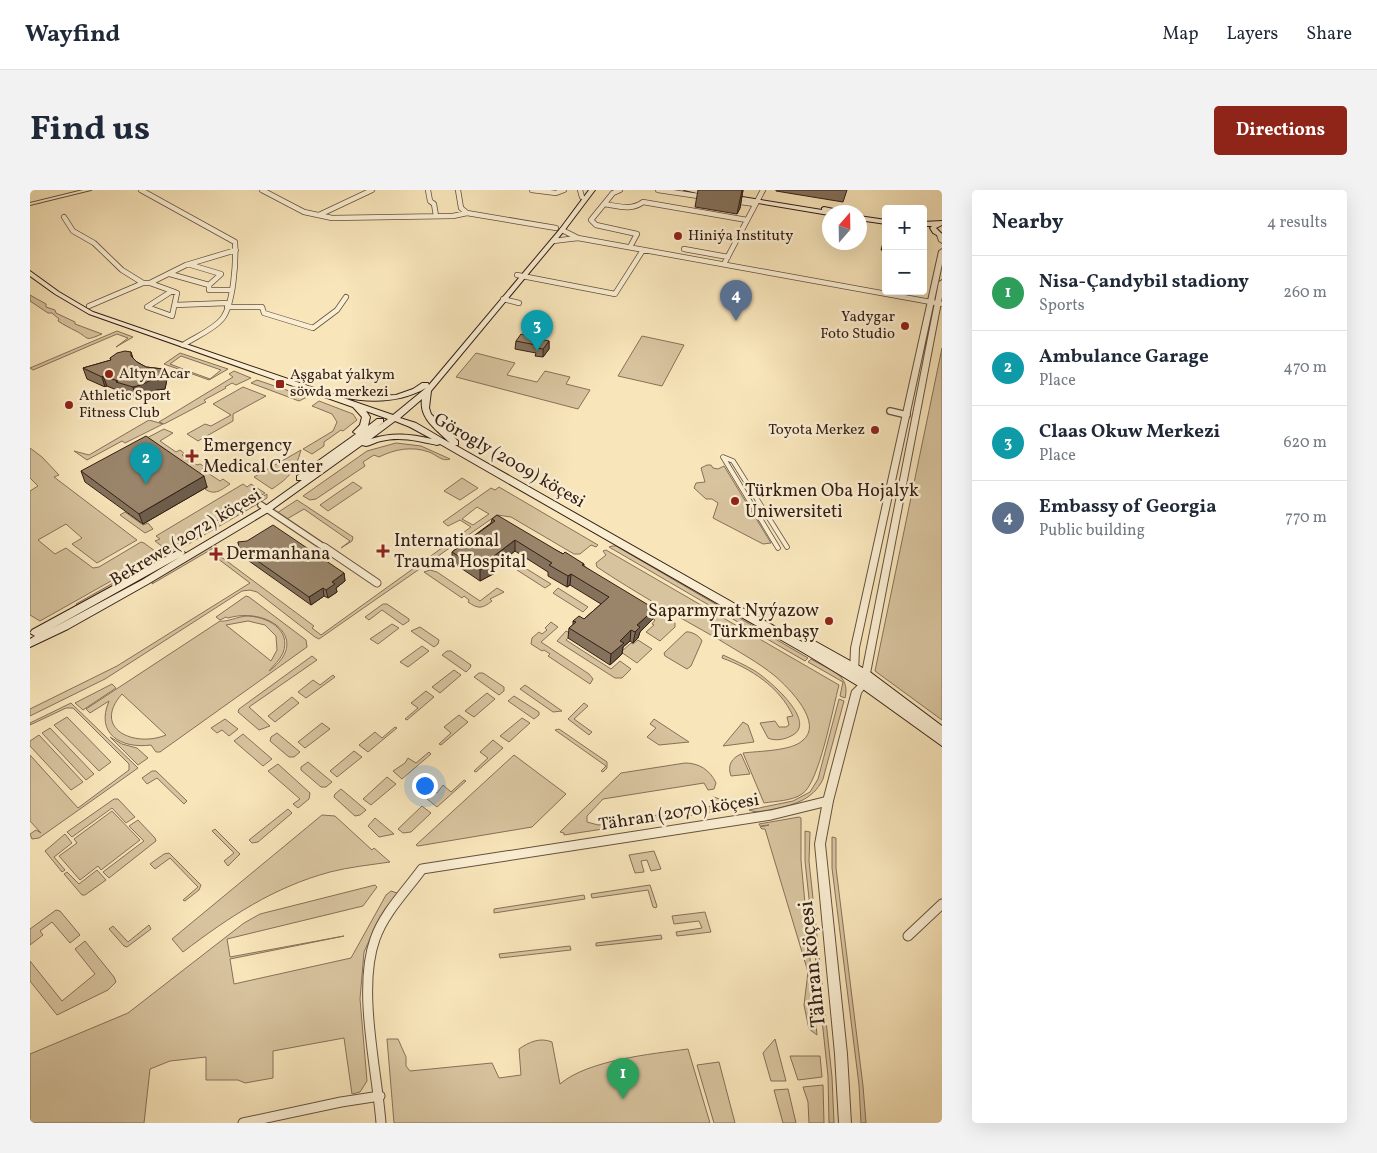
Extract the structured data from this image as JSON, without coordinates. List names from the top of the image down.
{
  "streets": {
    "main road": ["Görogly (2009) köçesi", "Bekrewe (2072) köçesi"],
    "street": ["Tähran (2070) köçesi", "Tähran köçesi"]
  },
  "crossings": [
    ["Görogly (2009) köçesi", "Bekrewe (2072) köçesi"],
    ["Tähran (2070) köçesi", "Tähran köçesi"]
  ],
  "places": {
    "other": [
      "Hiniýa Instituty",
      "Yadygar Foto Studio",
      "Altyn Acar",
      "Athletic Sport Fitness Club",
      "Toyota Merkez",
      "Türkmen Oba Hojalyk Uniwersiteti",
      "Saparmyrat Nyýazow Türkmenbaşy"
    ],
    "transit": ["Aşgabat ýalkym söwda merkezi"],
    "health": ["Emergency Medical Center", "International Trauma Hospital", "Dermanhana"]
  },
  "north": "top",
  "page": {
    "header": "Wayfind",
    "nav": ["Map", "Layers", "Share"],
    "title": "Find us",
    "buttons": "Directions",
    "heading": ["Nearby", "4 results"],
    "map_buttons": ["+", "−"],
    "list": [
      {
        "mark": "1",
        "name": "Nisa-Çandybil stadiony",
        "note": "Sports",
        "value": "260 m"
      },
      {
        "mark": "2",
        "name": "Ambulance Garage",
        "note": "Place",
        "value": "470 m"
      },
      {
        "mark": "3",
        "name": "Claas Okuw Merkezi",
        "note": "Place",
        "value": "620 m"
      },
      {
        "mark": "4",
        "name": "Embassy of Georgia",
        "note": "Public building",
        "value": "770 m"
      }
    ],
    "pins": [
      "4",
      "3",
      "2",
      "1"
    ]
  }
}
